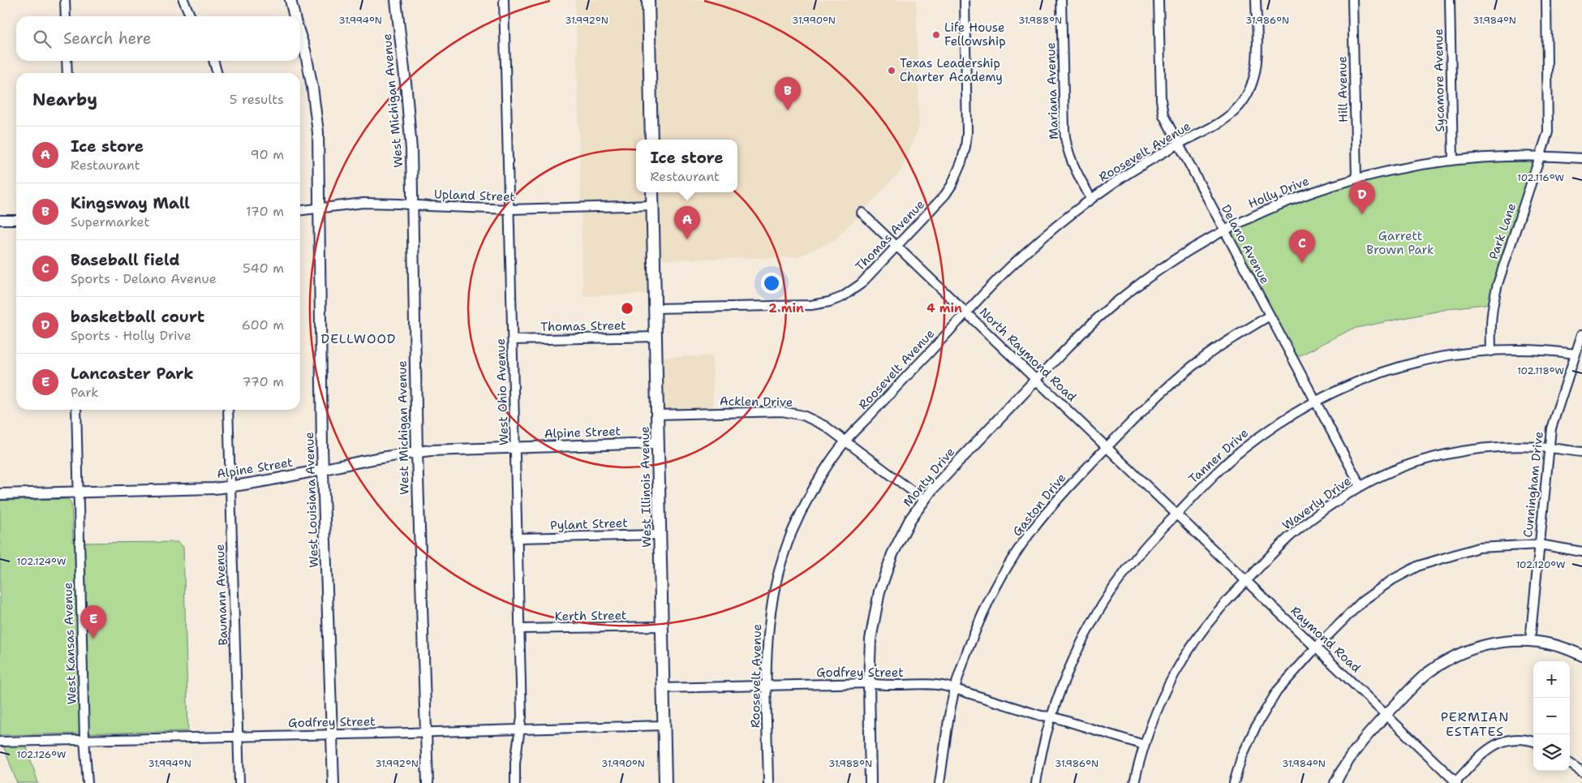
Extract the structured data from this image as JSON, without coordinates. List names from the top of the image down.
{
  "streets": {
    "main road": ["West Illinois Avenue"],
    "street": [
      "Sycamore Avenue",
      "Hill Avenue",
      "Mariana Avenue",
      "West Michigan Avenue",
      "Roosevelt Avenue",
      "Holly Drive",
      "Upland Street",
      "Park Lane",
      "Thomas Avenue",
      "Delano Avenue",
      "Thomas Street",
      "North Raymond Road",
      "West Ohio Avenue",
      "Acklen Drive",
      "Alpine Street",
      "Tanner Drive",
      "Monty Drive",
      "Cunningham Drive",
      "West Louisiana Avenue",
      "Waverly Drive",
      "Gaston Drive",
      "Pylant Street",
      "Baumann Avenue",
      "Kerth Street",
      "Raymond Road",
      "West Kansas Avenue",
      "Godfrey Street"
    ]
  },
  "crossings": [
    ["Sycamore Avenue", "Holly Drive"],
    ["Hill Avenue", "Holly Drive"],
    ["Mariana Avenue", "Roosevelt Avenue"],
    ["West Michigan Avenue", "Upland Street"],
    ["West Michigan Avenue", "Alpine Street"],
    ["West Michigan Avenue", "Godfrey Street"],
    ["Roosevelt Avenue", "Delano Avenue"],
    ["Roosevelt Avenue", "North Raymond Road"],
    ["Roosevelt Avenue", "Acklen Drive"],
    ["Roosevelt Avenue", "Godfrey Street"],
    ["Holly Drive", "Park Lane"],
    ["Holly Drive", "Delano Avenue"],
    ["Holly Drive", "North Raymond Road"],
    ["Holly Drive", "Monty Drive"],
    ["Upland Street", "West Ohio Avenue"],
    ["Upland Street", "West Illinois Avenue"],
    ["Upland Street", "West Louisiana Avenue"],
    ["Park Lane", "Tanner Drive"],
    ["Thomas Avenue", "North Raymond Road"],
    ["Thomas Avenue", "West Illinois Avenue"],
    ["Delano Avenue", "Tanner Drive"],
    ["Delano Avenue", "Waverly Drive"],
    ["Delano Avenue", "Gaston Drive"],
    ["Thomas Street", "West Ohio Avenue"],
    ["Thomas Street", "West Illinois Avenue"],
    ["North Raymond Road", "Tanner Drive"],
    ["North Raymond Road", "Monty Drive"],
    ["North Raymond Road", "Gaston Drive"],
    ["North Raymond Road", "Raymond Road"],
    ["West Ohio Avenue", "Alpine Street"],
    ["West Ohio Avenue", "Pylant Street"],
    ["West Ohio Avenue", "Kerth Street"],
    ["West Ohio Avenue", "Godfrey Street"],
    ["Acklen Drive", "Monty Drive"],
    ["Acklen Drive", "West Illinois Avenue"],
    ["Alpine Street", "West Illinois Avenue"],
    ["Alpine Street", "West Louisiana Avenue"],
    ["Alpine Street", "Baumann Avenue"],
    ["Alpine Street", "West Kansas Avenue"],
    ["Tanner Drive", "Cunningham Drive"],
    ["Tanner Drive", "Raymond Road"],
    ["Tanner Drive", "Godfrey Street"],
    ["Monty Drive", "Godfrey Street"],
    ["Cunningham Drive", "Waverly Drive"],
    ["West Illinois Avenue", "Pylant Street"],
    ["West Illinois Avenue", "Kerth Street"],
    ["West Illinois Avenue", "Godfrey Street"],
    ["West Louisiana Avenue", "Godfrey Street"],
    ["Waverly Drive", "Raymond Road"],
    ["Waverly Drive", "Godfrey Street"],
    ["Gaston Drive", "Godfrey Street"],
    ["Baumann Avenue", "Godfrey Street"],
    ["West Kansas Avenue", "Godfrey Street"]
  ],
  "districts": ["DELLWOOD", "PERMIAN ESTATES"],
  "parks": ["Garrett Brown Park"],
  "places": ["Life House Fellowship", "Texas Leadership Charter Academy"],
  "page": {
    "search": "Search here",
    "heading": ["Nearby", "5 results"],
    "pins": [
      "B",
      "D",
      "A",
      "C",
      "E"
    ],
    "list": [
      {
        "mark": "A",
        "name": "Ice store",
        "note": "Restaurant",
        "value": "90 m"
      },
      {
        "mark": "B",
        "name": "Kingsway Mall",
        "note": "Supermarket",
        "value": "170 m"
      },
      {
        "mark": "C",
        "name": "Baseball field",
        "note": "Sports · Delano Avenue",
        "value": "540 m"
      },
      {
        "mark": "D",
        "name": "basketball court",
        "note": "Sports · Holly Drive",
        "value": "600 m"
      },
      {
        "mark": "E",
        "name": "Lancaster Park",
        "note": "Park",
        "value": "770 m"
      }
    ],
    "popup": ["Ice store", "Restaurant"],
    "map_buttons": ["+", "−"]
  },
  "coordinates": [
    "31.994°N",
    "31.992°N",
    "31.990°N",
    "31.988°N",
    "31.986°N",
    "31.984°N",
    "102.116°W",
    "102.118°W",
    "102.124°W",
    "102.120°W",
    "102.126°W"
  ],
  "rings": ["2 min", "4 min"]
}
